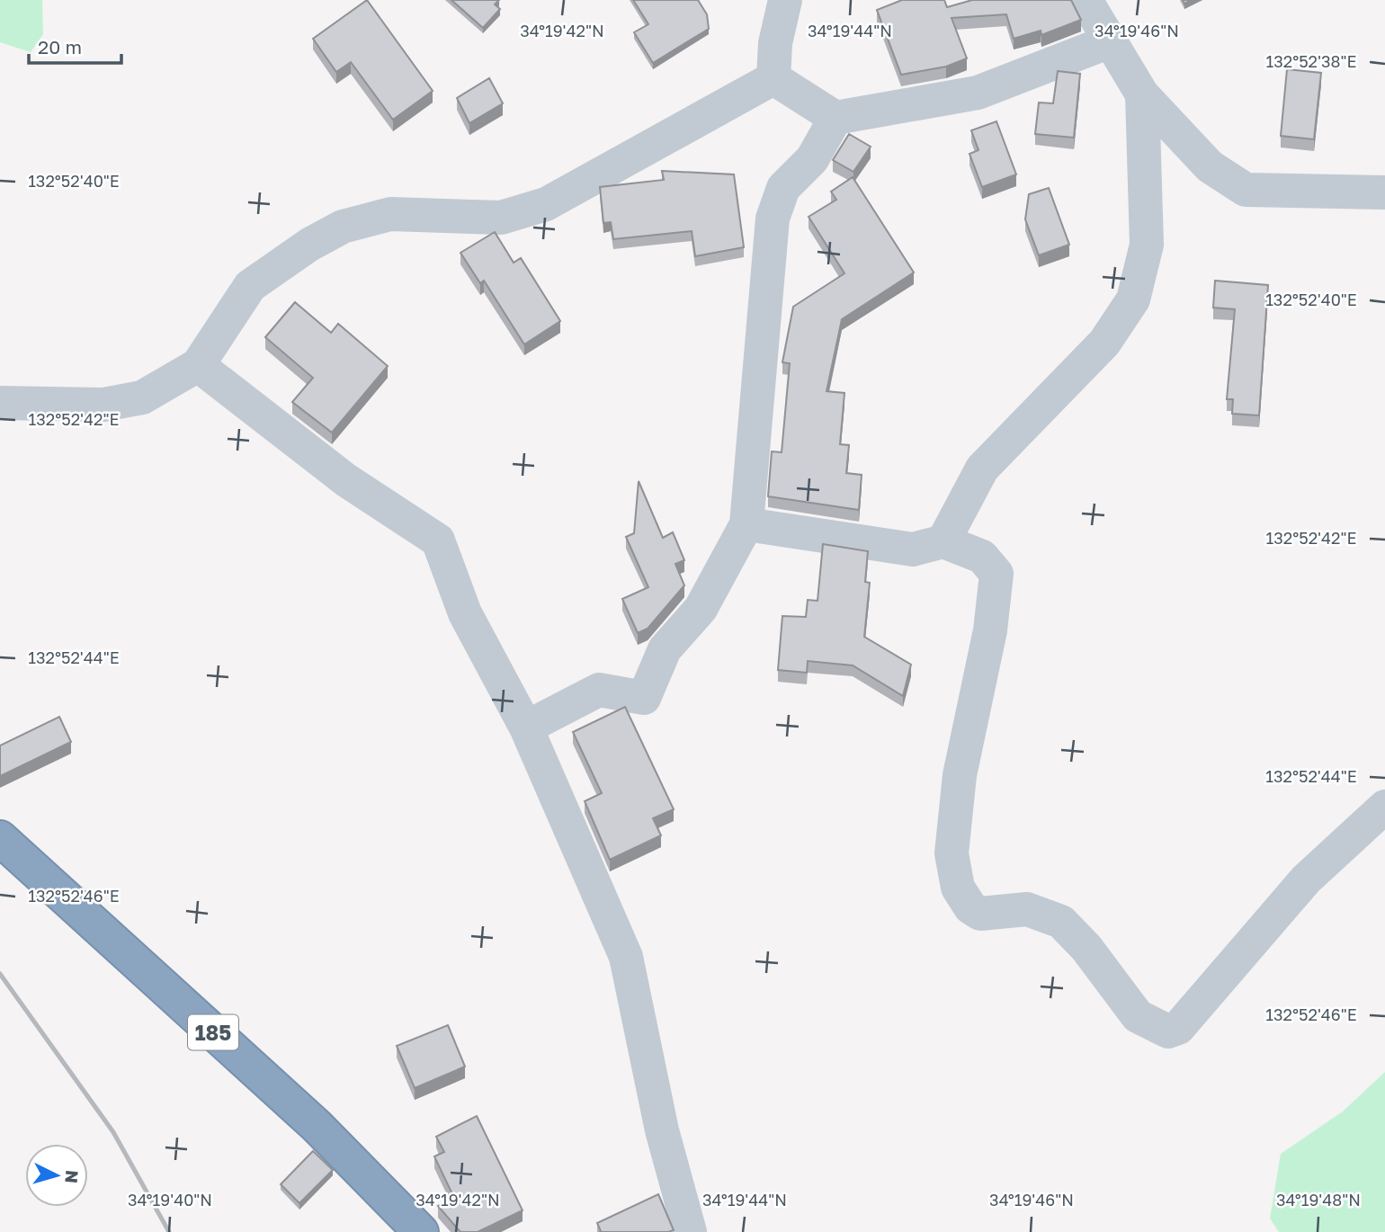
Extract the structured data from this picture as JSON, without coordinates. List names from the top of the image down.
{
  "streets": {
    "highway": ["185"]
  },
  "scale_bar": "20 m",
  "north": "right",
  "coordinates": [
    "34°19'42\"N",
    "34°19'44\"N",
    "34°19'46\"N",
    "132°52'38\"E",
    "132°52'40\"E",
    "132°52'42\"E",
    "132°52'44\"E",
    "132°52'46\"E",
    "34°19'40\"N",
    "34°19'48\"N"
  ]
}
